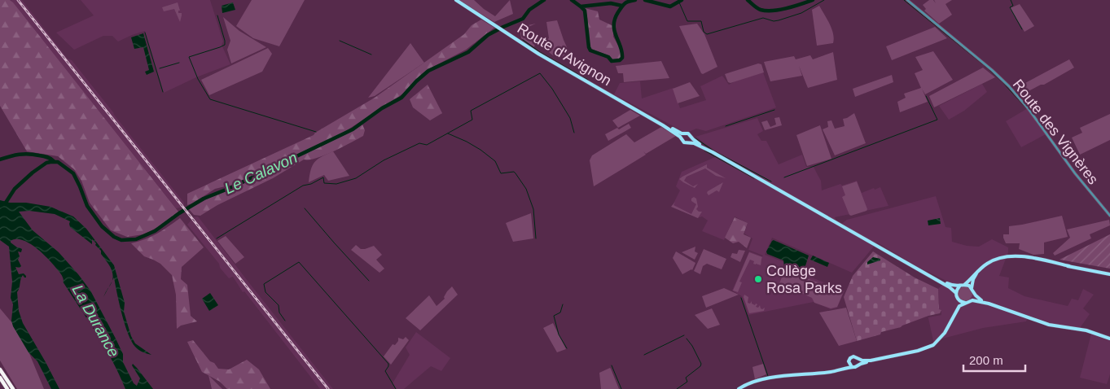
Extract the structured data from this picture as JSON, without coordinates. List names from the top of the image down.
{
  "streets": {
    "main road": ["Route d'Avignon"],
    "street": ["Route des Vignères"]
  },
  "water": ["Le Calavon", "La Durance"],
  "places": ["Collège Rosa Parks"],
  "scale_bar": "200 m"
}
